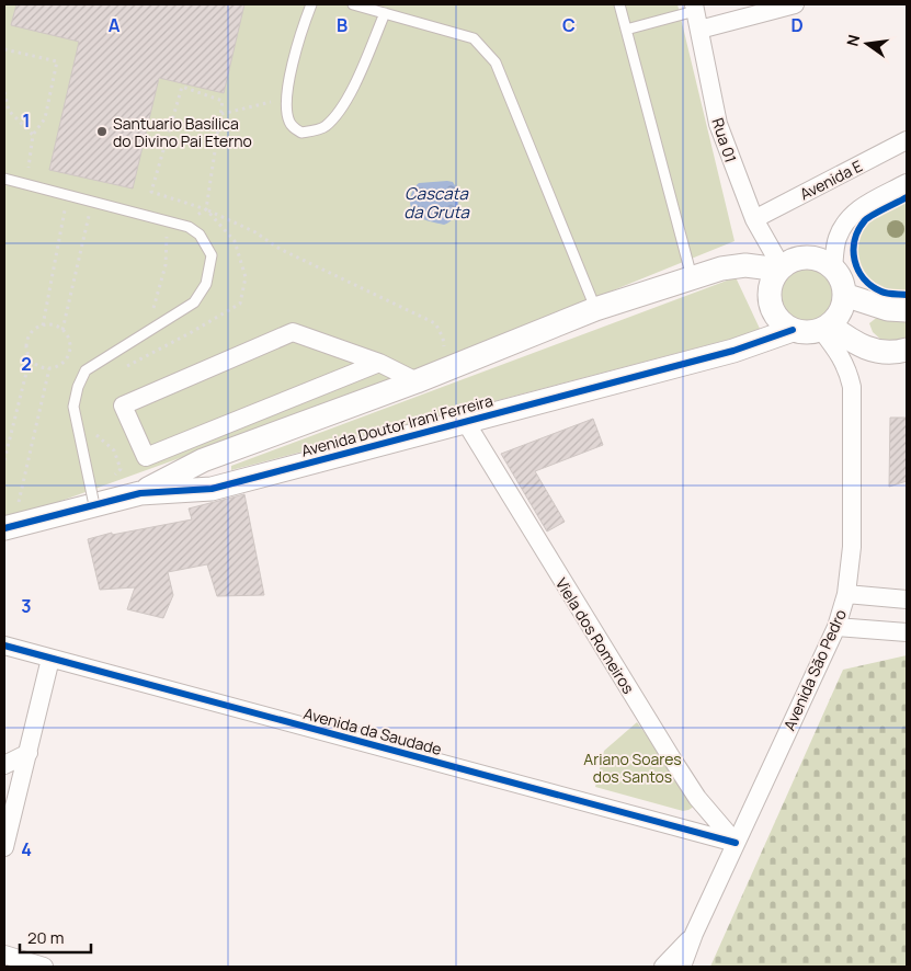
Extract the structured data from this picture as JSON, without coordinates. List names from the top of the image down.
{
  "streets": {
    "street": [
      "Rua 01",
      "Avenida E",
      "Avenida Doutor Irani Ferreira",
      "Viela dos Romeiros",
      "Avenida São Pedro",
      "Avenida da Saudade"
    ]
  },
  "crossings": [
    ["Rua 01", "Avenida E"],
    ["Rua 01", "Avenida Doutor Irani Ferreira"],
    ["Rua 01", "Avenida São Pedro"],
    ["Avenida Doutor Irani Ferreira", "Viela dos Romeiros"],
    ["Avenida Doutor Irani Ferreira", "Avenida São Pedro"],
    ["Viela dos Romeiros", "Avenida São Pedro"],
    ["Viela dos Romeiros", "Avenida da Saudade"],
    ["Avenida São Pedro", "Avenida da Saudade"]
  ],
  "water": ["Cascata da Gruta"],
  "parks": ["Ariano Soares dos Santos"],
  "places": ["Santuario Basílica do Divino Pai Eterno"],
  "scale_bar": "20 m",
  "north": "left",
  "grid": {
    "columns": [
      "A",
      "B",
      "C",
      "D"
    ],
    "rows": [
      "1",
      "2",
      "3",
      "4"
    ]
  }
}
